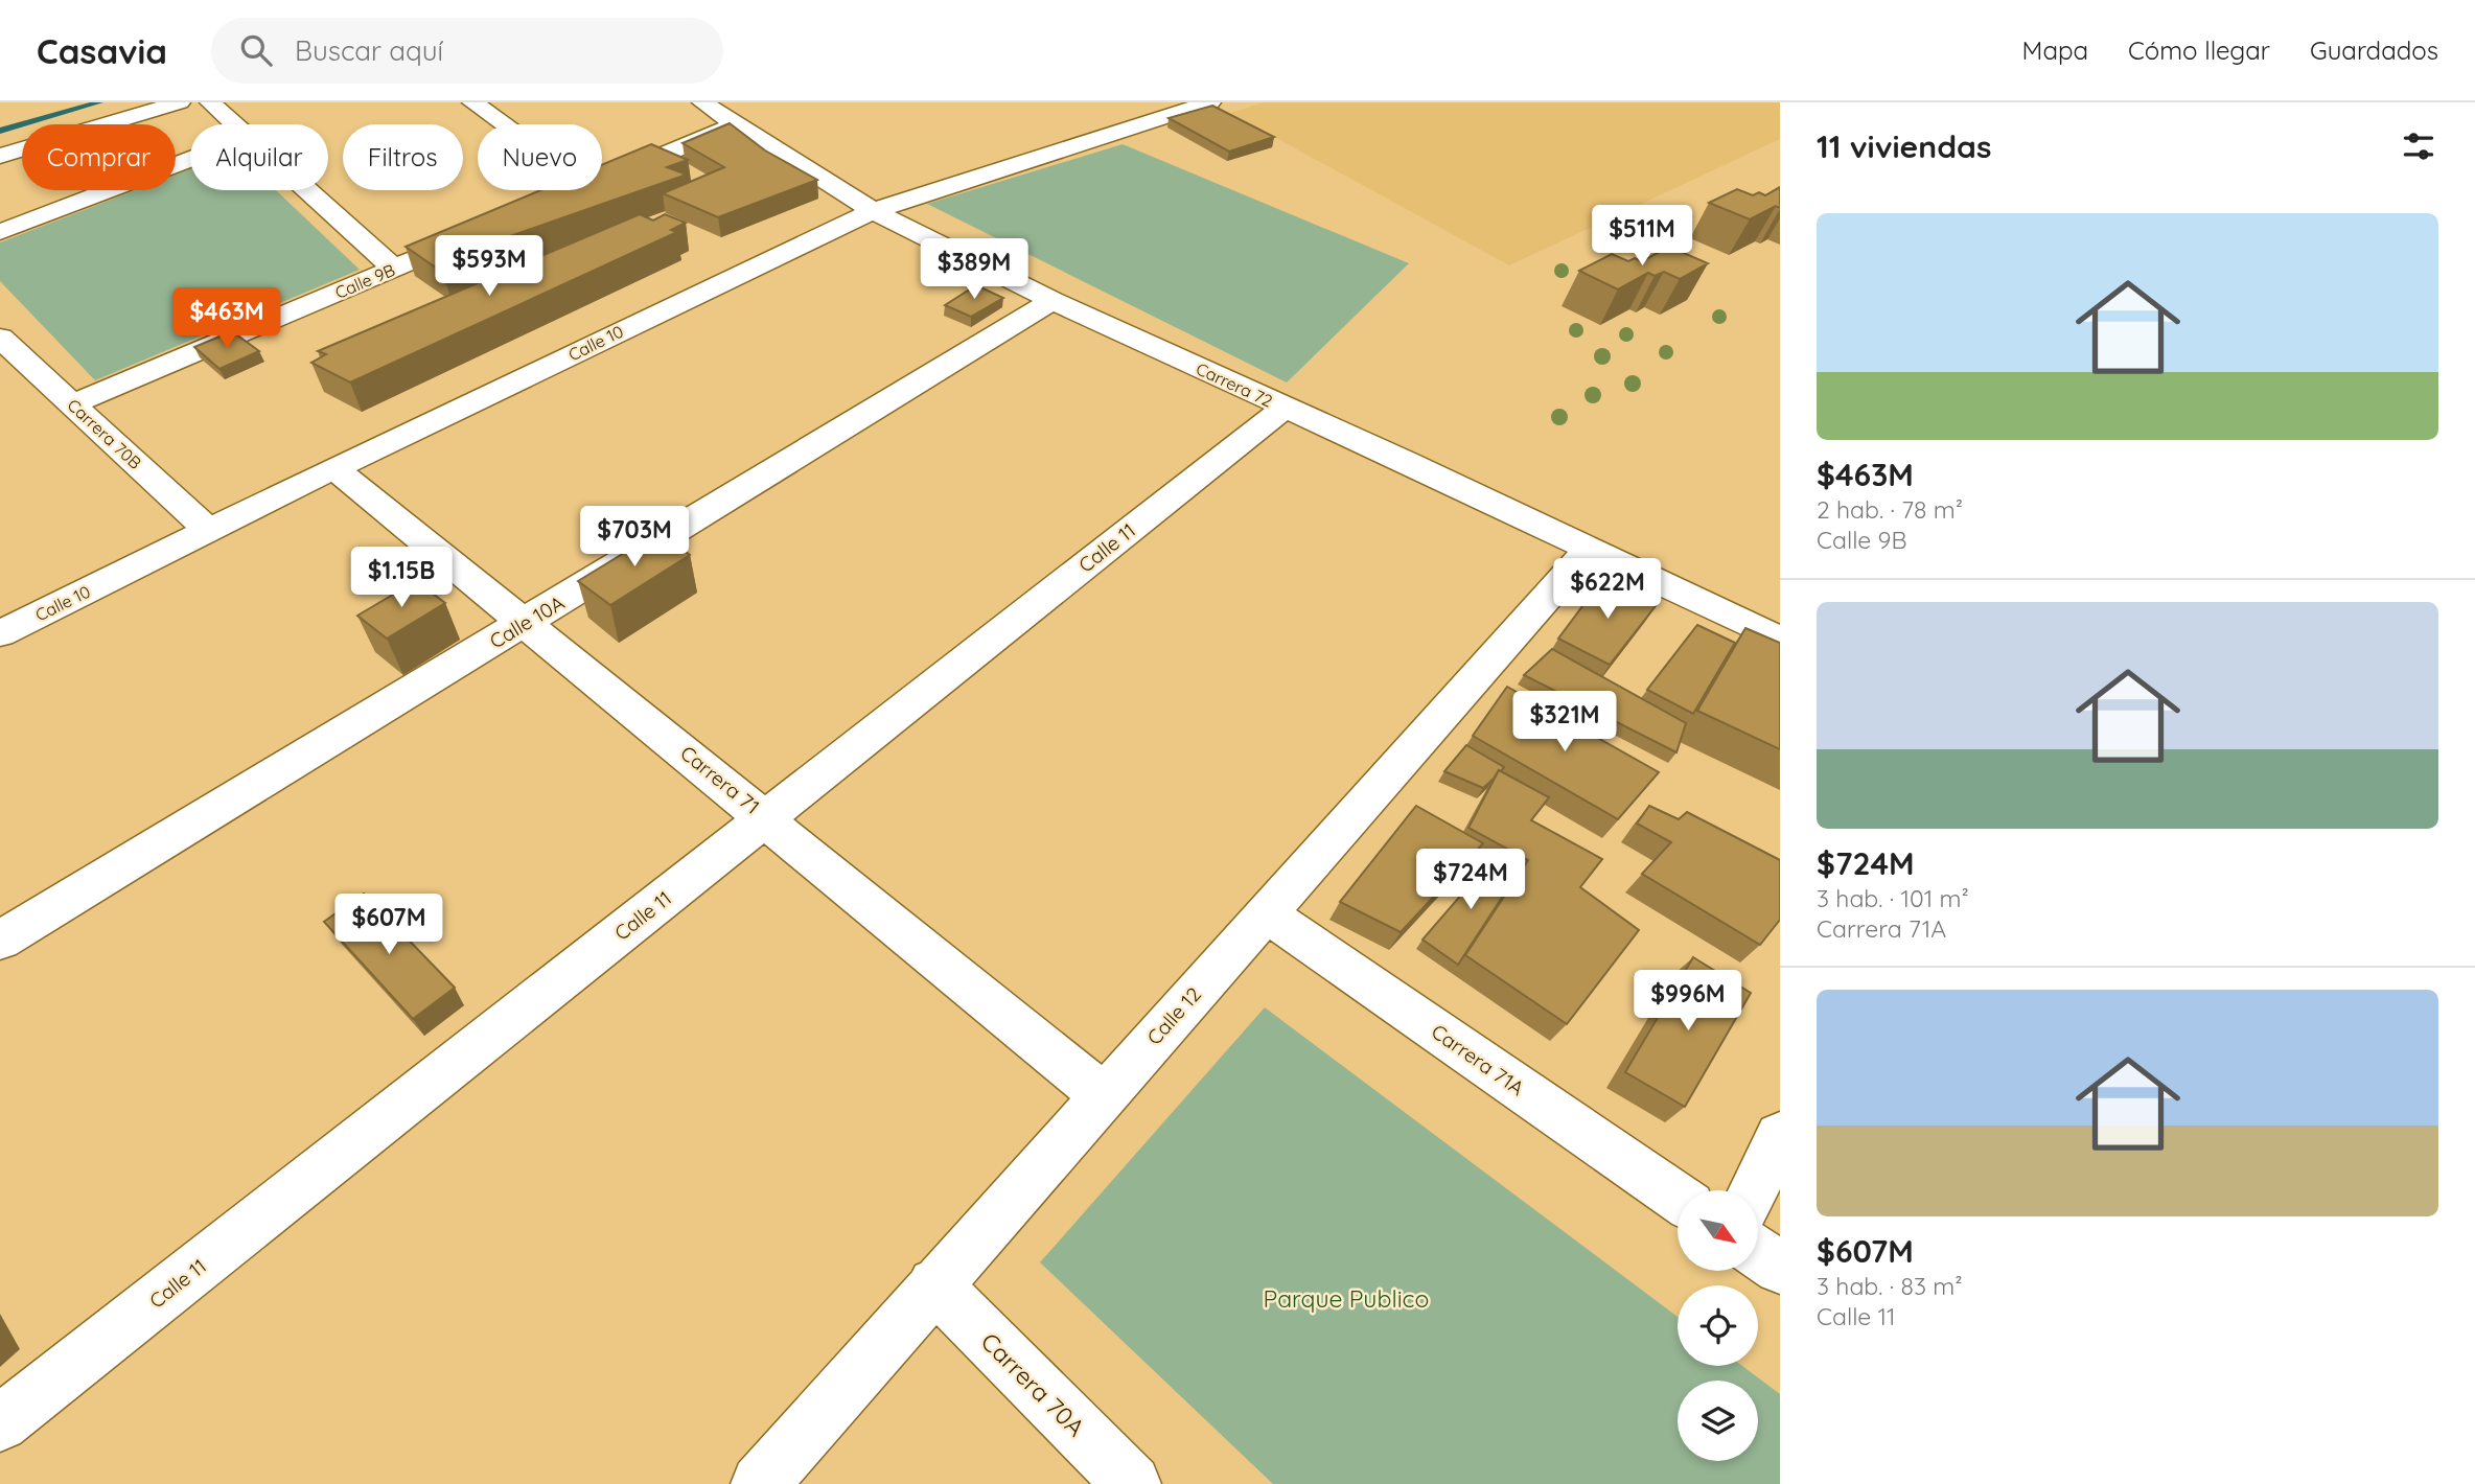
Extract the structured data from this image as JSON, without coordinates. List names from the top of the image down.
{
  "streets": {
    "street": [
      "Calle 9B",
      "Calle 10",
      "Carrera 72",
      "Carrera 70B",
      "Calle 11",
      "Calle 10A",
      "Carrera 71",
      "Calle 12",
      "Carrera 71A",
      "Carrera 70A"
    ]
  },
  "crossings": [
    ["Calle 9B", "Carrera 70B"],
    ["Calle 10", "Carrera 72"],
    ["Calle 10", "Carrera 70B"],
    ["Calle 10", "Carrera 71"],
    ["Carrera 72", "Calle 11"],
    ["Carrera 72", "Calle 10A"],
    ["Carrera 72", "Calle 12"],
    ["Calle 11", "Carrera 71"],
    ["Calle 10A", "Carrera 71"],
    ["Carrera 71", "Calle 12"],
    ["Calle 12", "Carrera 71A"],
    ["Calle 12", "Carrera 70A"]
  ],
  "parks": ["Parque Publico"],
  "north": "bottom right",
  "page": {
    "header": "Casavia",
    "search": "Buscar aquí",
    "nav": ["Mapa", "Cómo llegar", "Guardados"],
    "heading": "11 viviendas",
    "chip": [
      "Comprar",
      "Alquilar",
      "Filtros",
      "Nuevo"
    ],
    "list": [
      {
        "name": "$463M",
        "note": "2 hab. · 78 m² · Calle 9B"
      },
      {
        "name": "$724M",
        "note": "3 hab. · 101 m² · Carrera 71A"
      },
      {
        "name": "$607M",
        "note": "3 hab. · 83 m² · Calle 11"
      }
    ],
    "price": [
      "$511M",
      "$593M",
      "$389M",
      "$463M",
      "$703M",
      "$1.15B",
      "$622M",
      "$321M",
      "$724M",
      "$607M",
      "$996M"
    ]
  }
}
